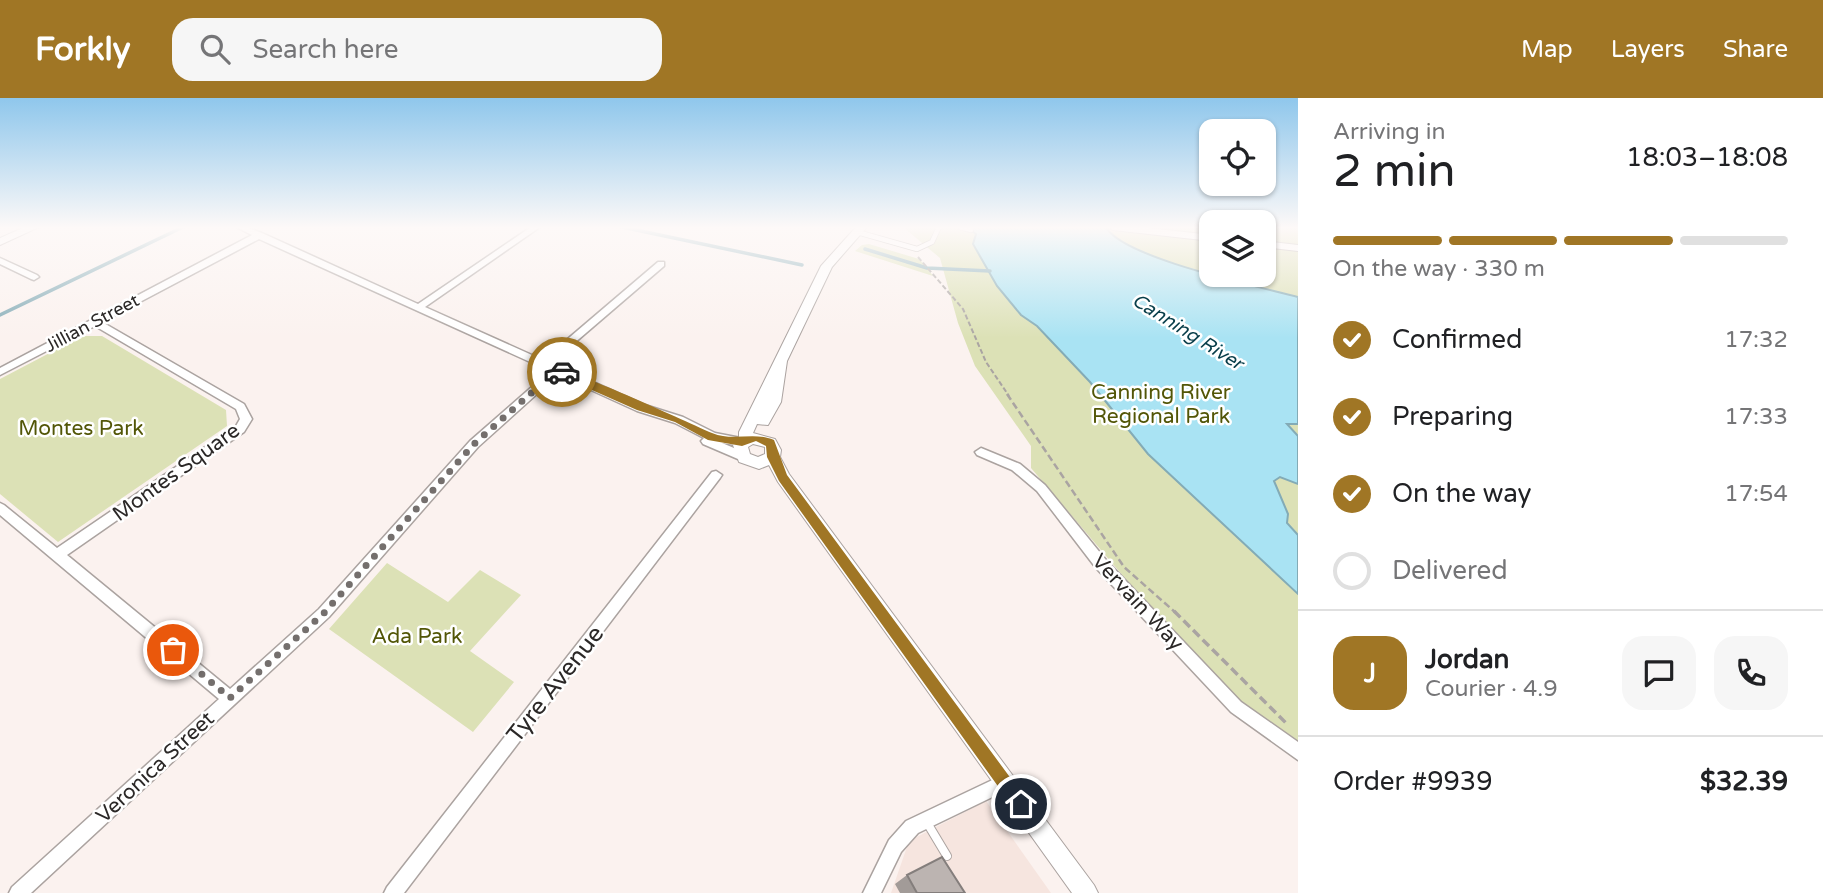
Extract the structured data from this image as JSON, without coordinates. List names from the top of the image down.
{
  "streets": {
    "street": [
      "Jillian Street",
      "Montes Square",
      "Vervain Way",
      "Tyre Avenue",
      "Veronica Street"
    ]
  },
  "crossings": [
    ["Jillian Street", "Montes Square"]
  ],
  "water": ["Canning River"],
  "parks": ["Canning River Regional Park", "Montes Park", "Ada Park"],
  "page": {
    "header": "Forkly",
    "search": "Search here",
    "nav": ["Map", "Layers", "Share"],
    "heading": ["2 min", "Arriving in", "18:03–18:08"],
    "panel": [
      "Jordan",
      "Courier · 4.9",
      "Order #9939",
      "$32.39"
    ],
    "bar": "On the way · 330 m",
    "list": [
      ["Confirmed", "17:32"],
      ["Preparing", "17:33"],
      ["On the way", "17:54"],
      "Delivered"
    ],
    "round": "J"
  }
}
